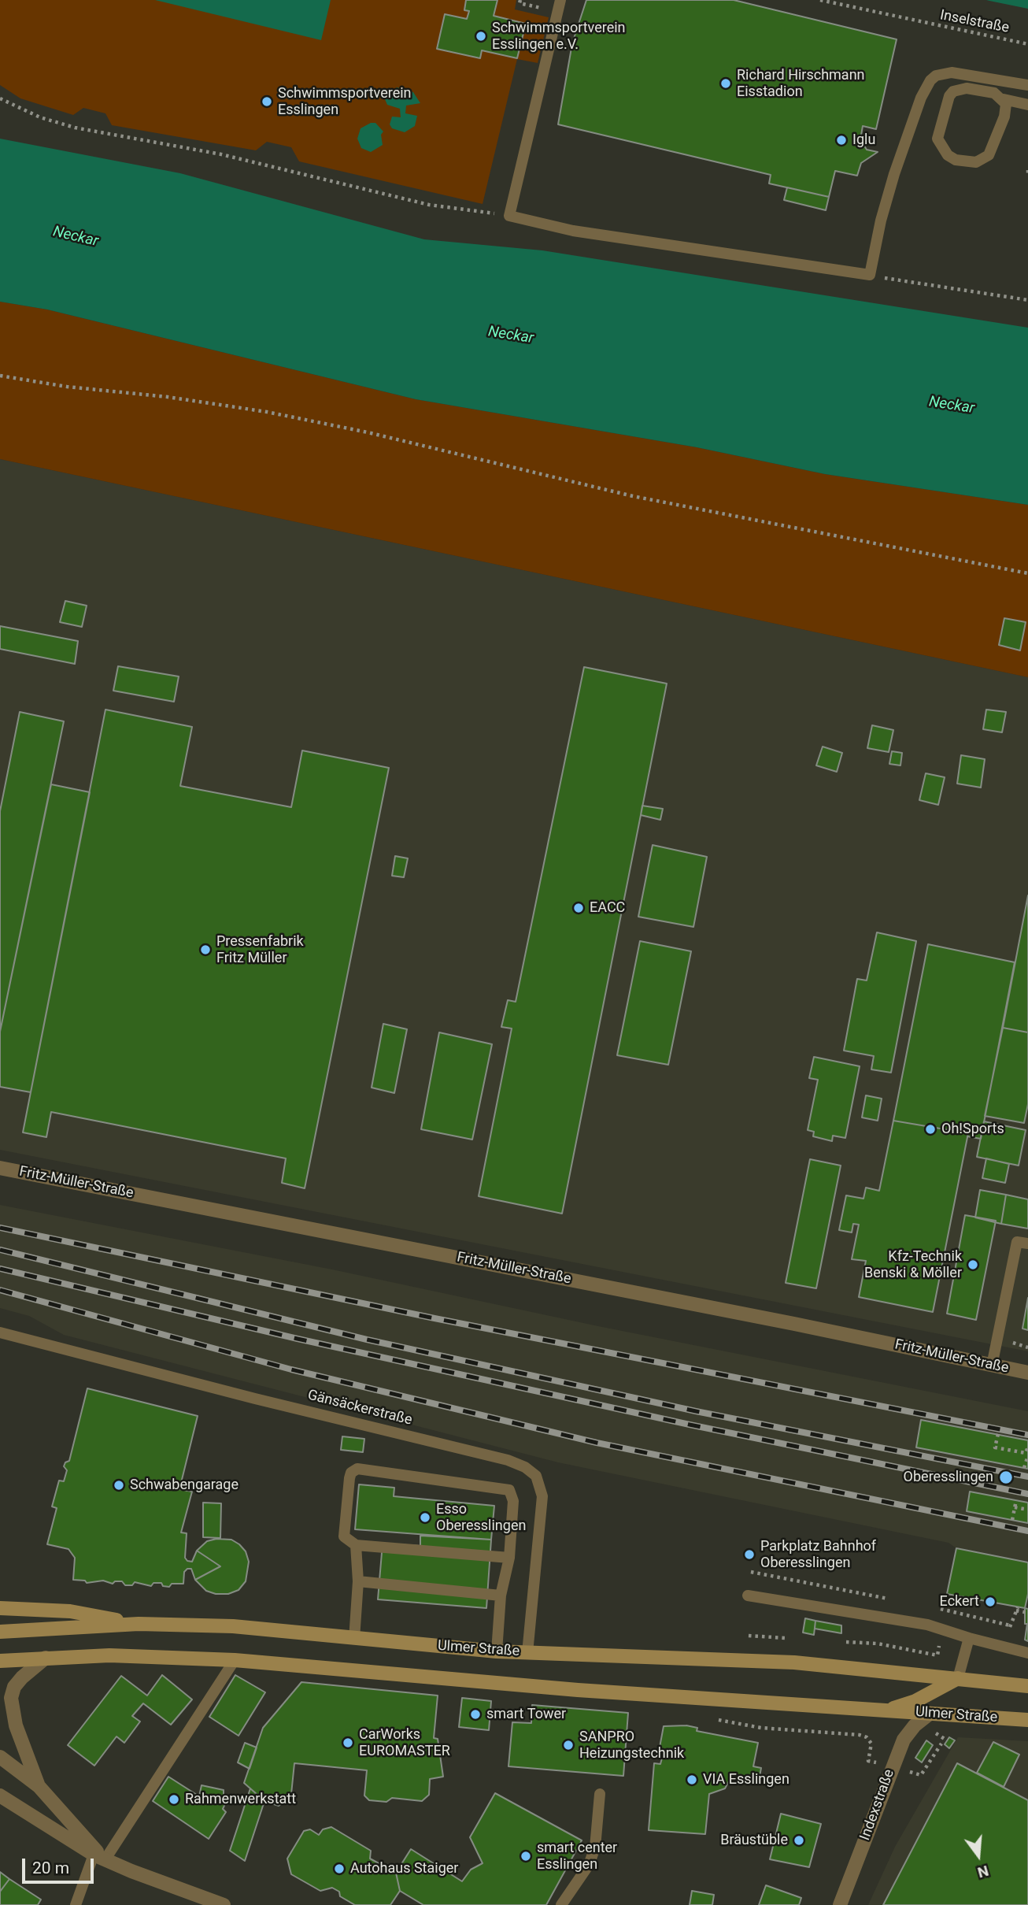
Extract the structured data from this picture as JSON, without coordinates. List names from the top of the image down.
{
  "streets": {
    "main road": ["Ulmer Straße"],
    "street": ["Fritz-Müller-Straße", "Indexstraße"],
    "lane": ["Gänsäckerstraße"],
    "path": ["Inselstraße"]
  },
  "crossings": [
    ["Gänsäckerstraße", "Ulmer Straße"],
    ["Ulmer Straße", "Indexstraße"]
  ],
  "water": ["Neckar"],
  "places": [
    "Schwimmsportverein Esslingen e.V.",
    "Richard Hirschmann Eisstadion",
    "Schwimmsportverein Esslingen",
    "Iglu",
    "EACC",
    "Pressenfabrik Fritz Müller",
    "Oh!Sports",
    "Kfz-Technik Benski & Möller",
    "Oberesslingen",
    "Schwabengarage",
    "Esso Oberesslingen",
    "Parkplatz Bahnhof Oberesslingen",
    "Eckert",
    "smart Tower",
    "CarWorks EUROMASTER",
    "SANPRO Heizungstechnik",
    "VIA Esslingen",
    "Rahmenwerkstatt",
    "Bräustüble",
    "smart center Esslingen",
    "Autohaus Staiger"
  ],
  "scale_bar": "20 m",
  "north": "bottom"
}
